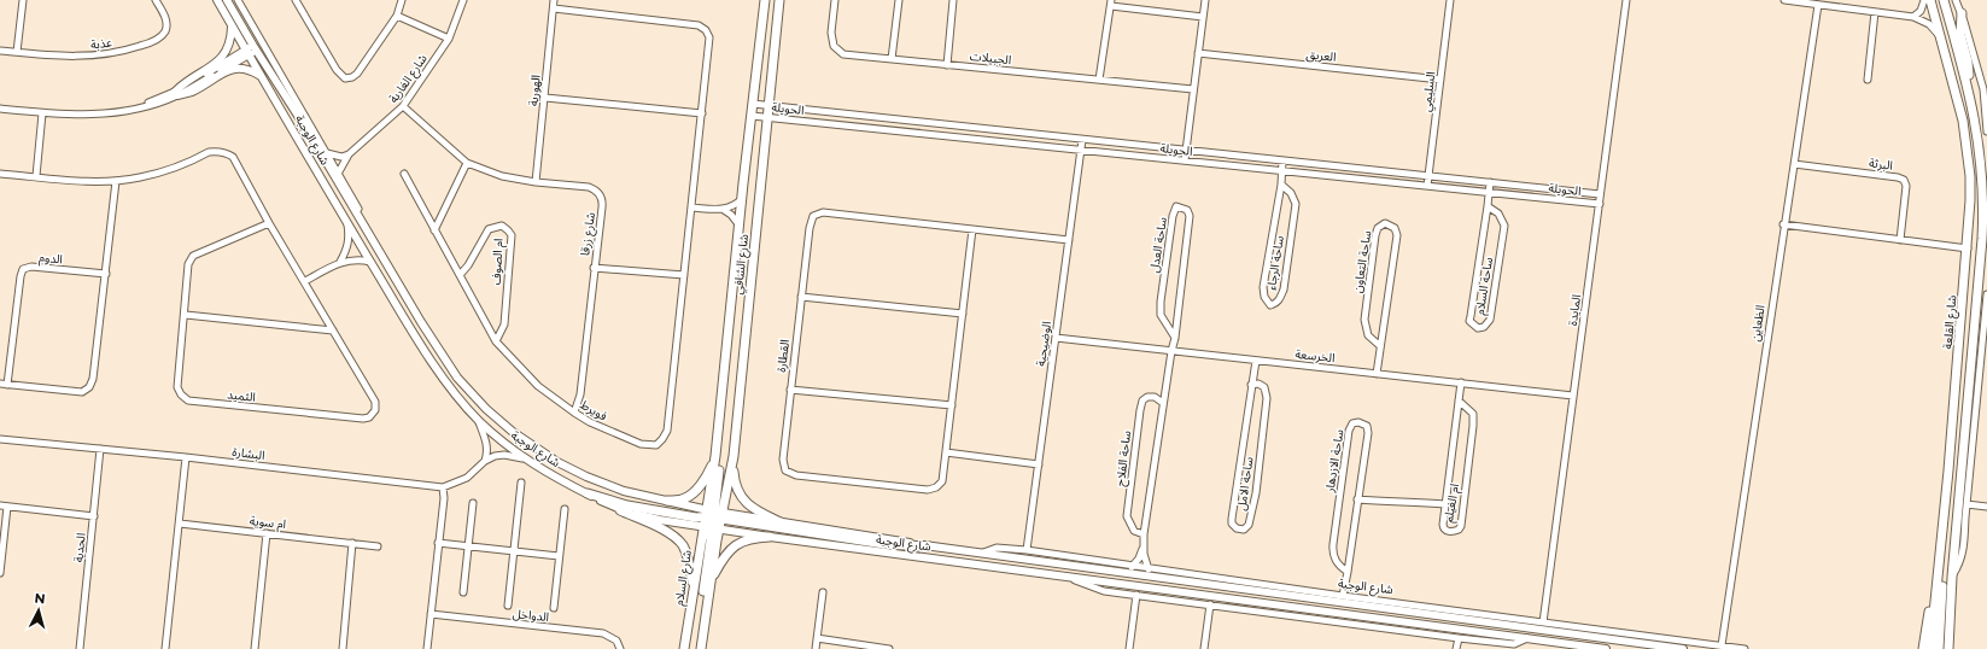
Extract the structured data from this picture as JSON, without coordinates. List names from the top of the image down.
{
  "streets": {
    "main road": ["شارع الشافي", "شارع القلعة", "شارع السلام"],
    "street": [
      "عذبة",
      "العريق",
      "الجبيلات",
      "شارع الغارية",
      "الهورية",
      "السليمي",
      "الحويلة",
      "شارع الوجبة",
      "البرثة",
      "شارع زرقا",
      "ساحة العدل",
      "الدوم",
      "ام الصوف",
      "ساحة التعاون",
      "ساحة الرجاء",
      "ساحة السلام",
      "المايدة",
      "الظعاين",
      "الوضيحية",
      "القطارة",
      "الخرسعة",
      "الثميد",
      "فويرط",
      "البشارة",
      "ساحة الفلاح",
      "ساحة الازدهار",
      "ساحة الامل",
      "ام الغيلم",
      "ام سوية",
      "الحدية",
      "الدواخل"
    ]
  },
  "crossings": [
    ["العريق", "السليمي"],
    ["شارع الغارية", "شارع الوجبة"],
    ["شارع الغارية", "شارع زرقا"],
    ["الهورية", "شارع زرقا"],
    ["الهورية", "فويرط"],
    ["السليمي", "الحويلة"],
    ["الحويلة", "ساحة الرجاء"],
    ["الحويلة", "شارع الشافي"],
    ["الحويلة", "ساحة السلام"],
    ["الحويلة", "المايدة"],
    ["الحويلة", "الوضيحية"],
    ["شارع الوجبة", "شارع الشافي"],
    ["شارع الوجبة", "المايدة"],
    ["شارع الوجبة", "الظعاين"],
    ["شارع الوجبة", "الوضيحية"],
    ["شارع الوجبة", "ساحة الازدهار"],
    ["شارع الوجبة", "شارع السلام"],
    ["البرثة", "الظعاين"],
    ["شارع زرقا", "فويرط"],
    ["ساحة العدل", "الخرسعة"],
    ["ام الصوف", "فويرط"],
    ["ساحة التعاون", "الخرسعة"],
    ["شارع الشافي", "شارع السلام"],
    ["المايدة", "الخرسعة"],
    ["الوضيحية", "القطارة"],
    ["الوضيحية", "الخرسعة"],
    ["الخرسعة", "ساحة الامل"],
    ["الخرسعة", "ام الغيلم"],
    ["البشارة", "الحدية"]
  ],
  "north": "top"
}
